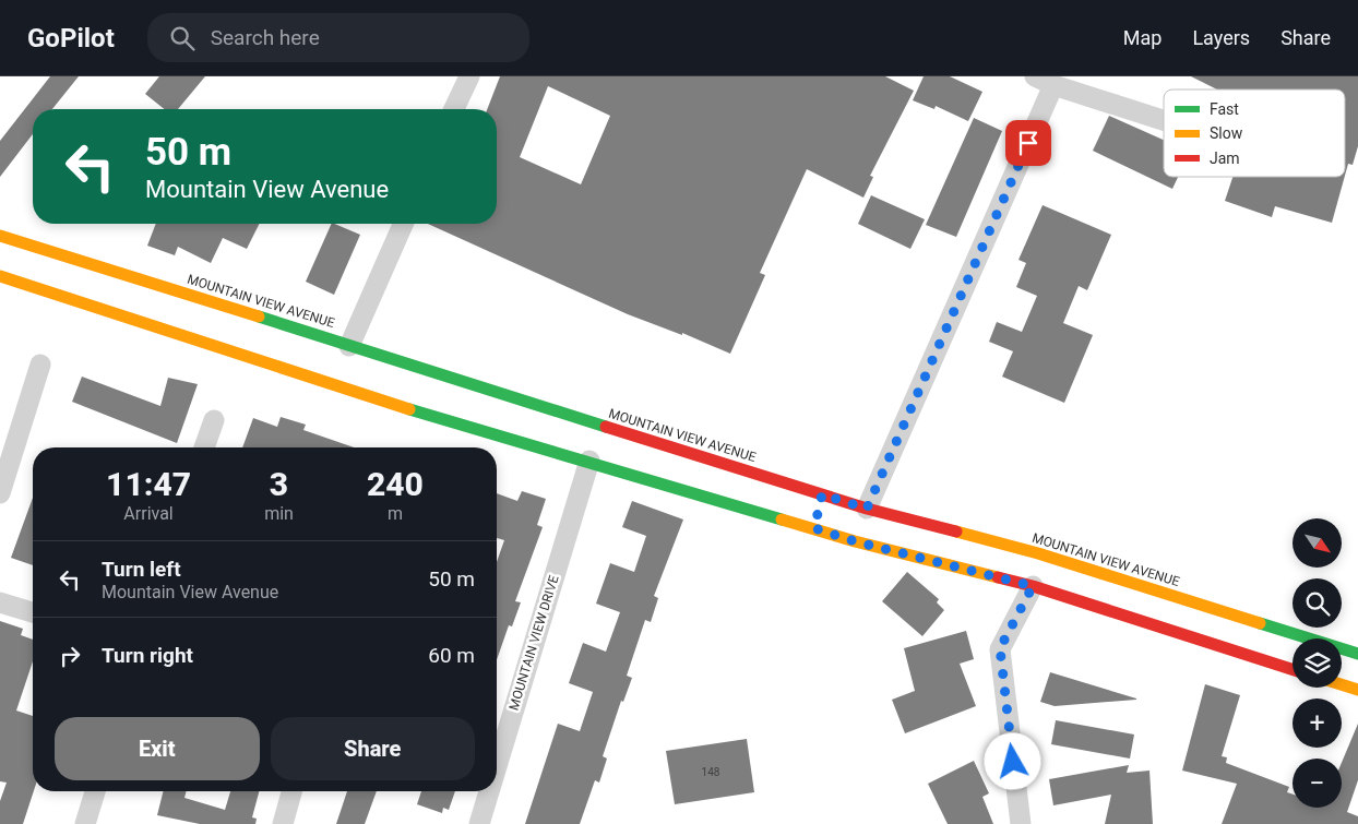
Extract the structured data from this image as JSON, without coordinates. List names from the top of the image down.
{
  "streets": {
    "main road": ["MOUNTAIN VIEW AVENUE"],
    "street": ["MOUNTAIN VIEW DRIVE"]
  },
  "house_numbers": ["148"],
  "legend": ["Fast", "Slow", "Jam"],
  "north": "bottom right",
  "page": {
    "header": "GoPilot",
    "search": "Search here",
    "nav": ["Map", "Layers", "Share"],
    "turn": ["50 m", "Mountain View Avenue"],
    "eta": [
      "11:47",
      "Arrival",
      "3",
      "min",
      "240",
      "m"
    ],
    "map_buttons": ["+", "−"],
    "list": [
      {
        "name": "Turn left",
        "note": "Mountain View Avenue",
        "value": "50 m"
      },
      {
        "name": "Turn right",
        "value": "60 m"
      }
    ],
    "buttons": ["Exit", "Share"]
  }
}
